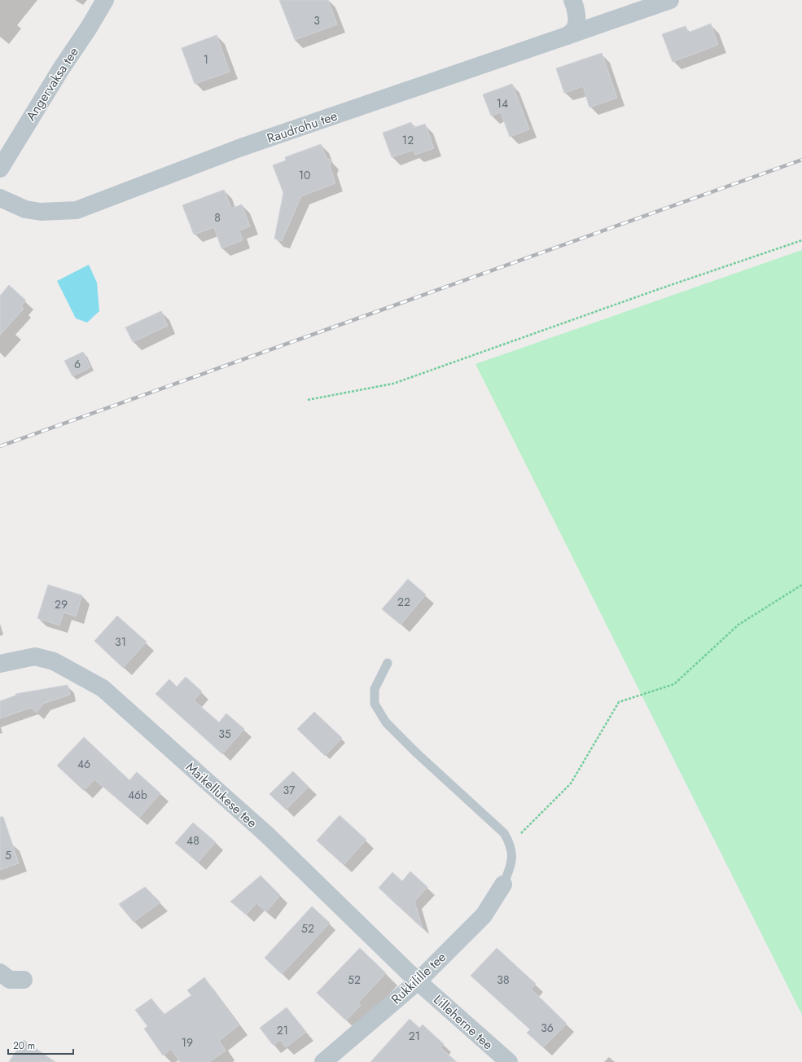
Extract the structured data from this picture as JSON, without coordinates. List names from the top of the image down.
{
  "streets": {
    "street": [
      "Angervaksa tee",
      "Raudrohu tee",
      "Maikellukese tee",
      "Rukkilille tee",
      "Lilleherne tee"
    ]
  },
  "crossings": [
    ["Maikellukese tee", "Rukkilille tee"],
    ["Maikellukese tee", "Lilleherne tee"],
    ["Rukkilille tee", "Lilleherne tee"]
  ],
  "house_numbers": [
    "3",
    "1",
    "14",
    "12",
    "10",
    "8",
    "6",
    "22",
    "29",
    "31",
    "35",
    "46",
    "37",
    "46b",
    "48",
    "5",
    "52",
    "52",
    "38",
    "36",
    "21",
    "21",
    "19"
  ],
  "scale_bar": "20 m"
}
